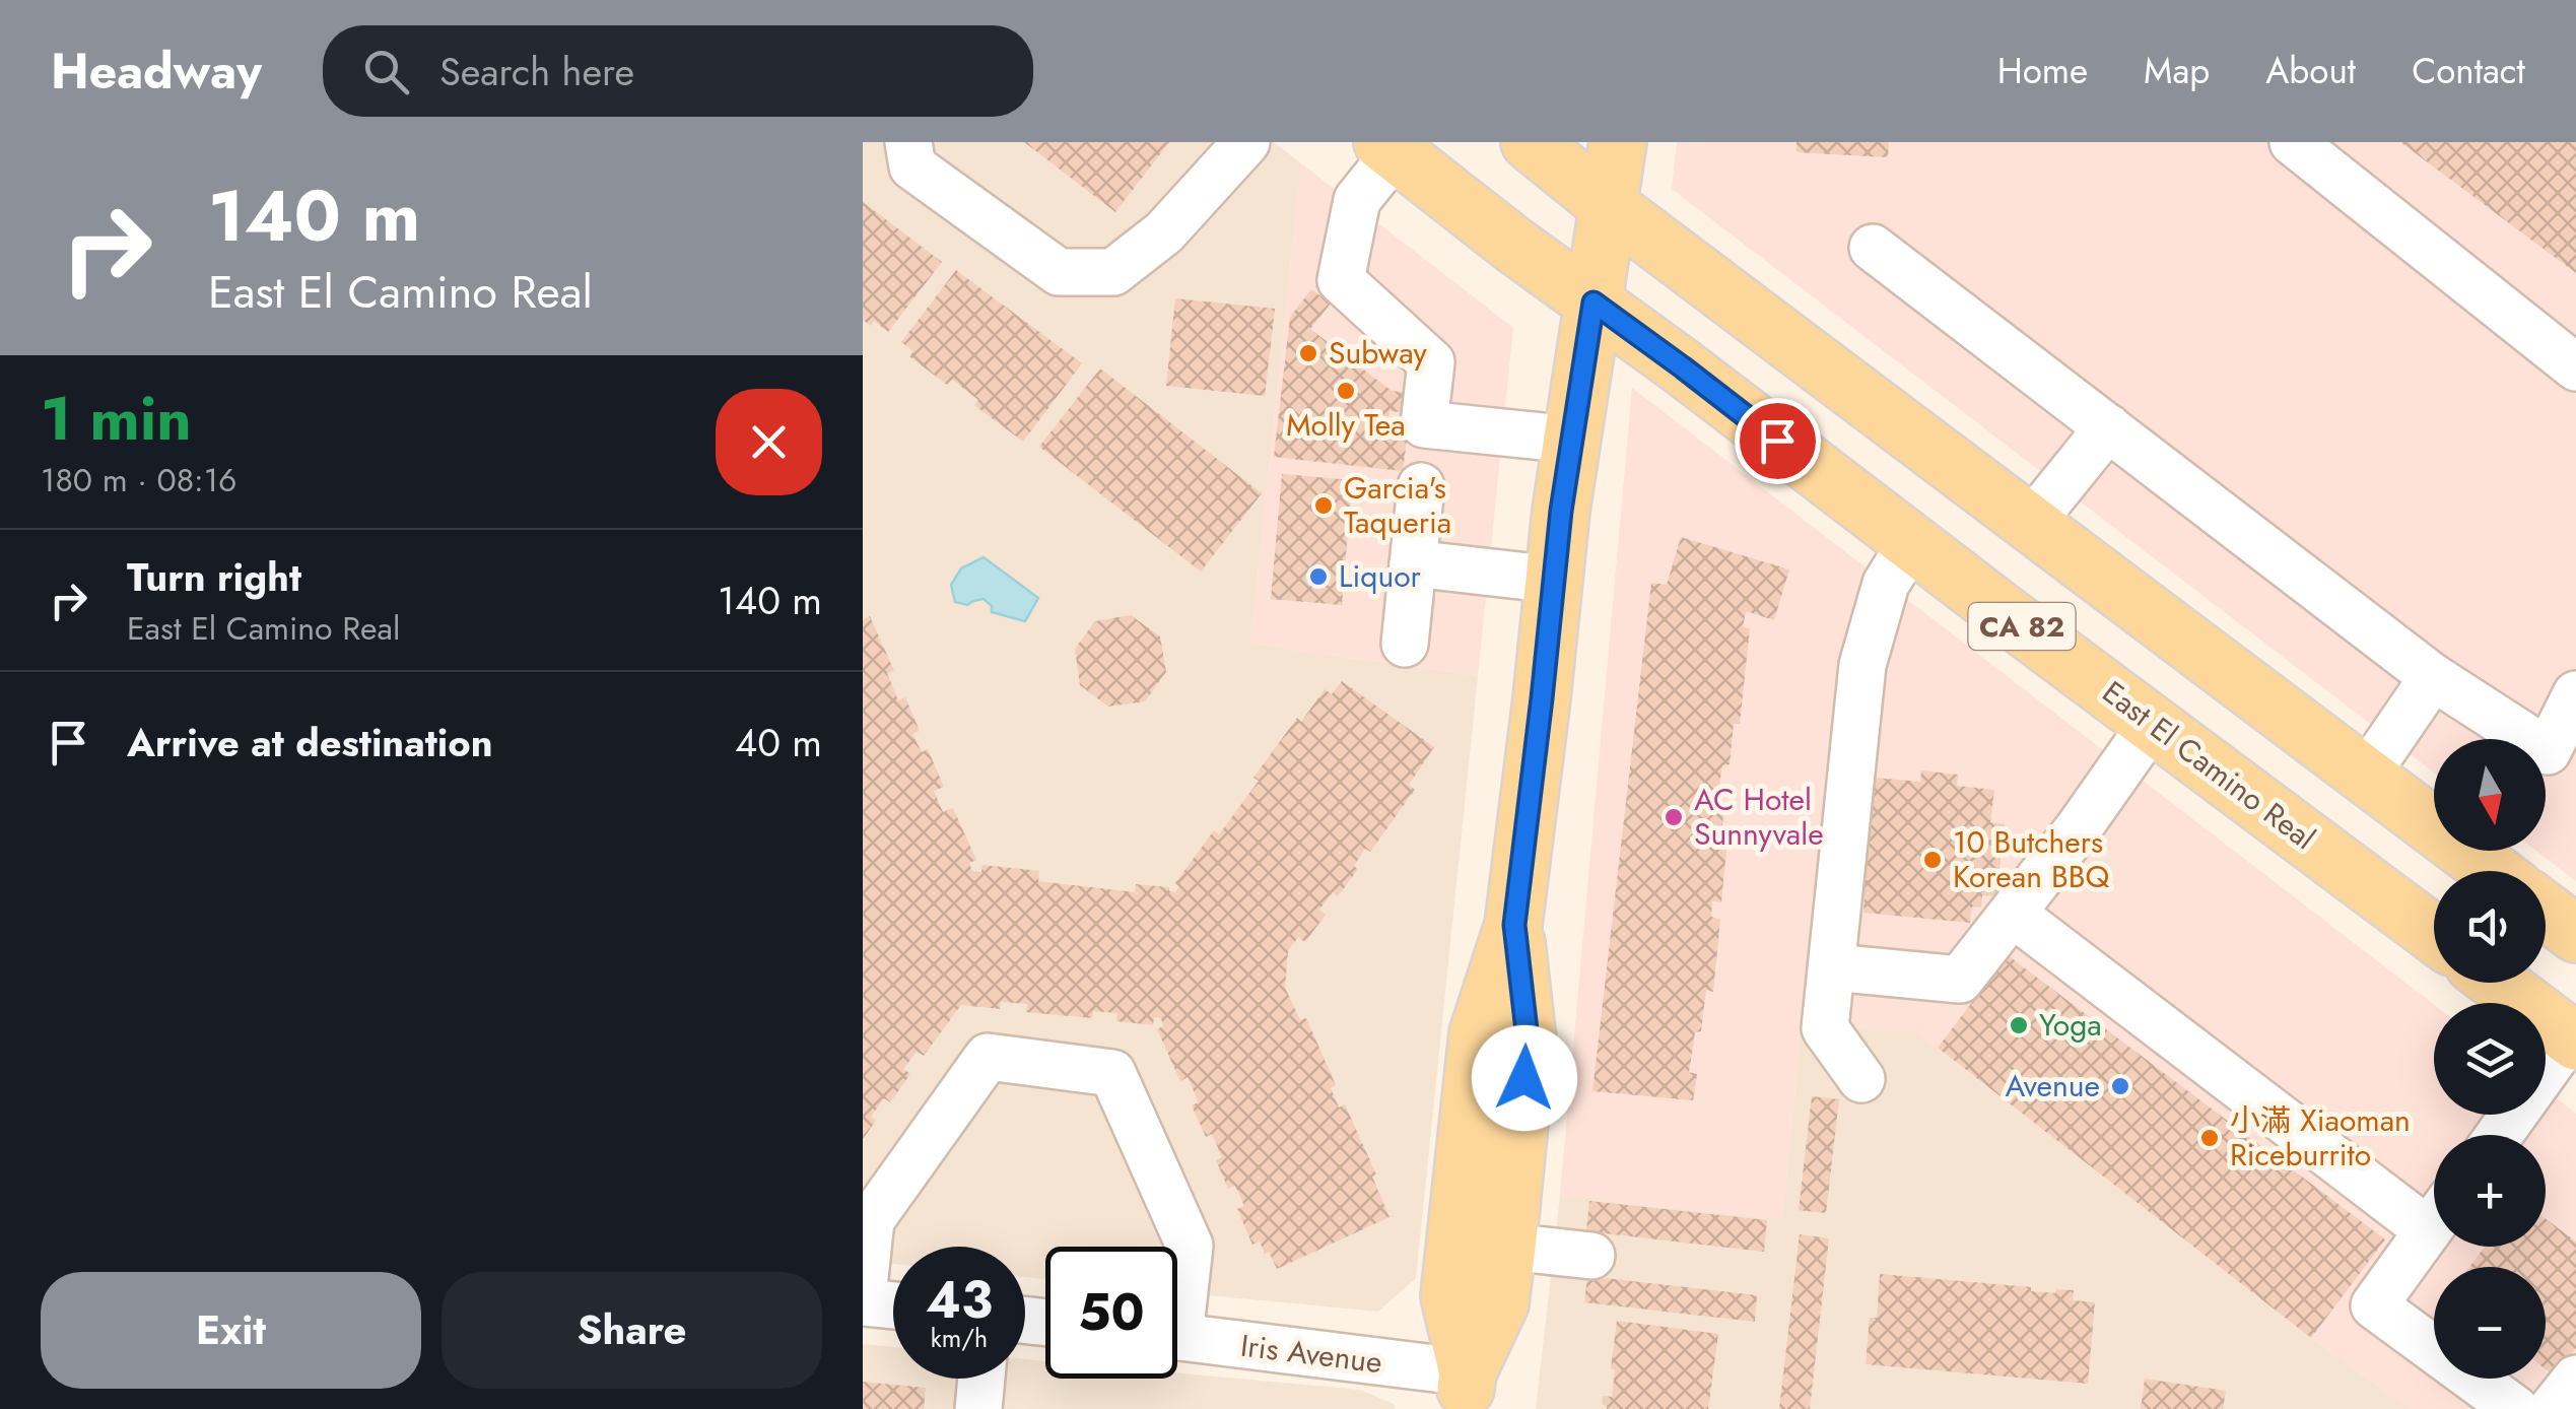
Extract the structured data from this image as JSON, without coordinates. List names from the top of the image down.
{
  "streets": {
    "main road": ["CA 82", "East El Camino Real"],
    "street": ["Iris Avenue"]
  },
  "places": [
    "Subway",
    "Molly Tea",
    "Garcia's Taqueria",
    "Liquor",
    "AC Hotel Sunnyvale",
    "10 Butchers Korean BBQ",
    "Yoga",
    "Avenue",
    "小滿 Xiaoman Riceburrito"
  ],
  "north": "bottom",
  "page": {
    "header": "Headway",
    "search": "Search here",
    "nav": [
      "Home",
      "Map",
      "About",
      "Contact"
    ],
    "turn": ["140 m", "East El Camino Real"],
    "heading": ["1 min", "180 m · 08:16"],
    "list": [
      {
        "name": "Turn right",
        "note": "East El Camino Real",
        "value": "140 m"
      },
      {
        "name": "Arrive at destination",
        "value": "40 m"
      }
    ],
    "map_buttons": ["+", "−"],
    "speed": "43 km/h",
    "limit": "50",
    "buttons": ["Exit", "Share"]
  }
}
